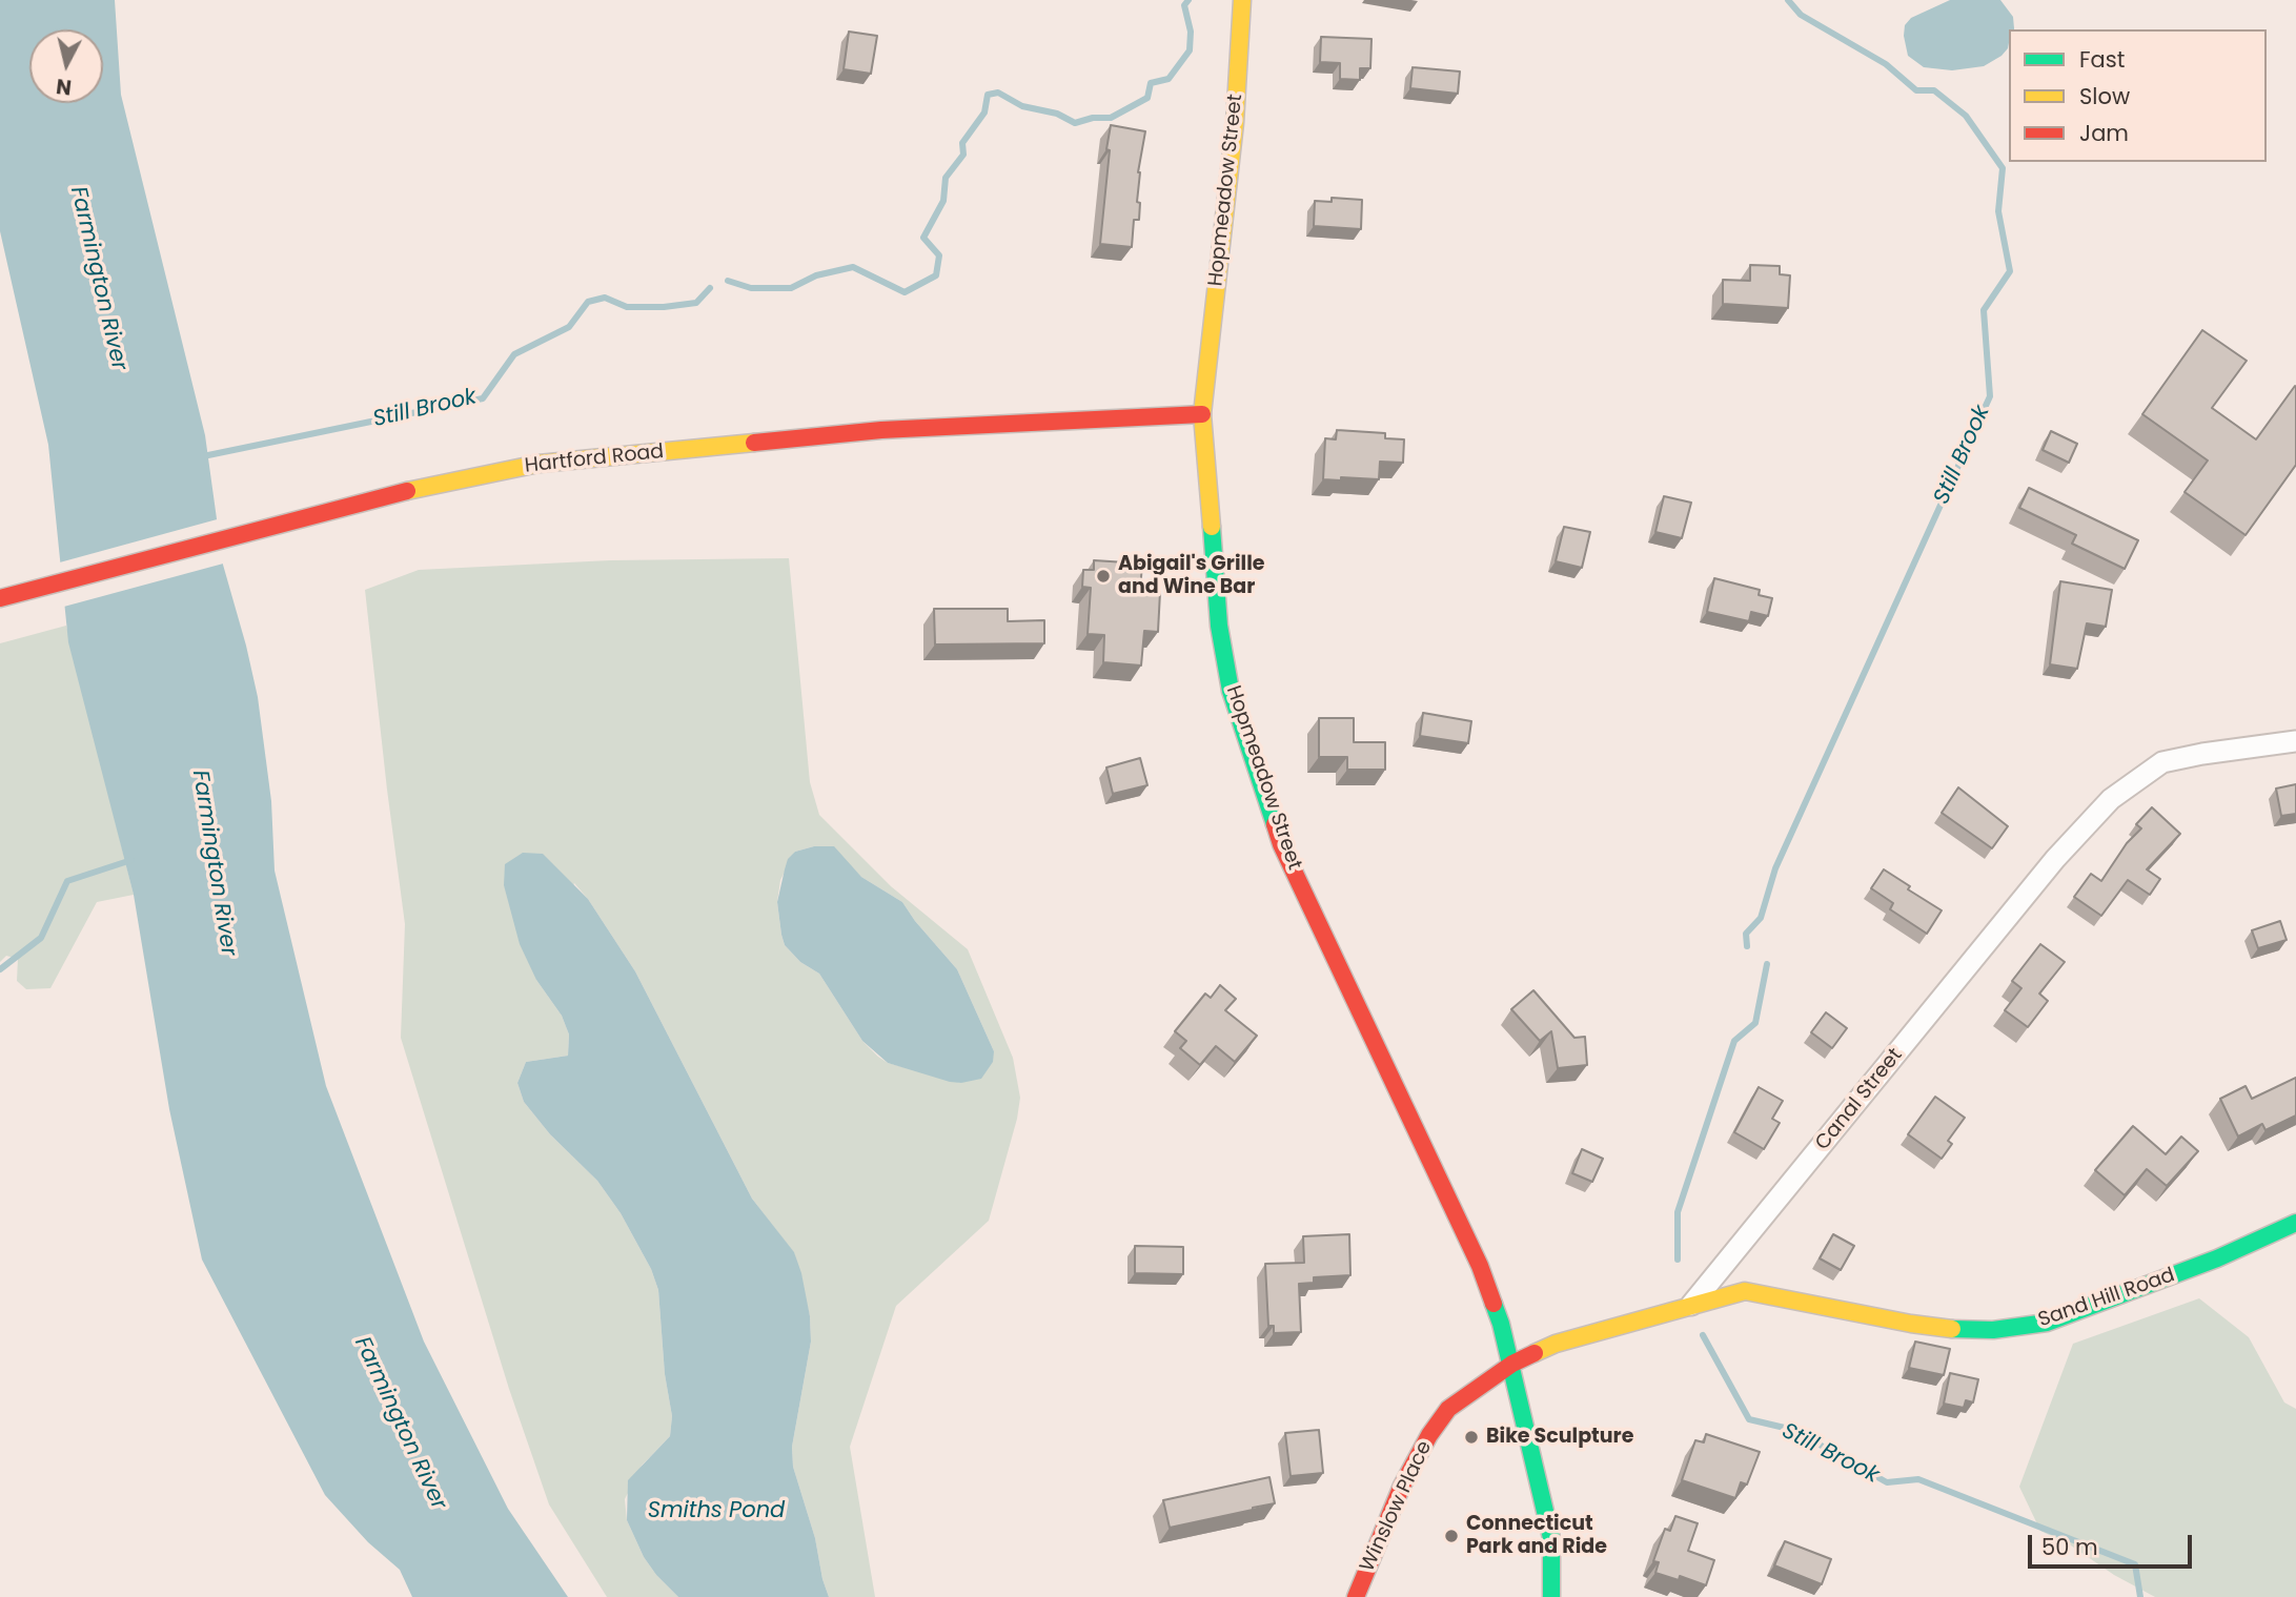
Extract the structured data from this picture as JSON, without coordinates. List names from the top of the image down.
{
  "streets": {
    "main road": [
      "Hopmeadow Street",
      "Hartford Road",
      "Sand Hill Road",
      "Winslow Place"
    ],
    "street": ["Canal Street"]
  },
  "crossings": [
    ["Hopmeadow Street", "Hartford Road"],
    ["Hopmeadow Street", "Winslow Place"],
    ["Canal Street", "Sand Hill Road"]
  ],
  "water": ["Farmington River", "Still Brook", "Smiths Pond"],
  "places": ["Abigail's Grille and Wine Bar", "Bike Sculpture", "Connecticut Park and Ride"],
  "legend": ["Fast", "Slow", "Jam"],
  "scale_bar": "50 m",
  "north": "bottom"
}
